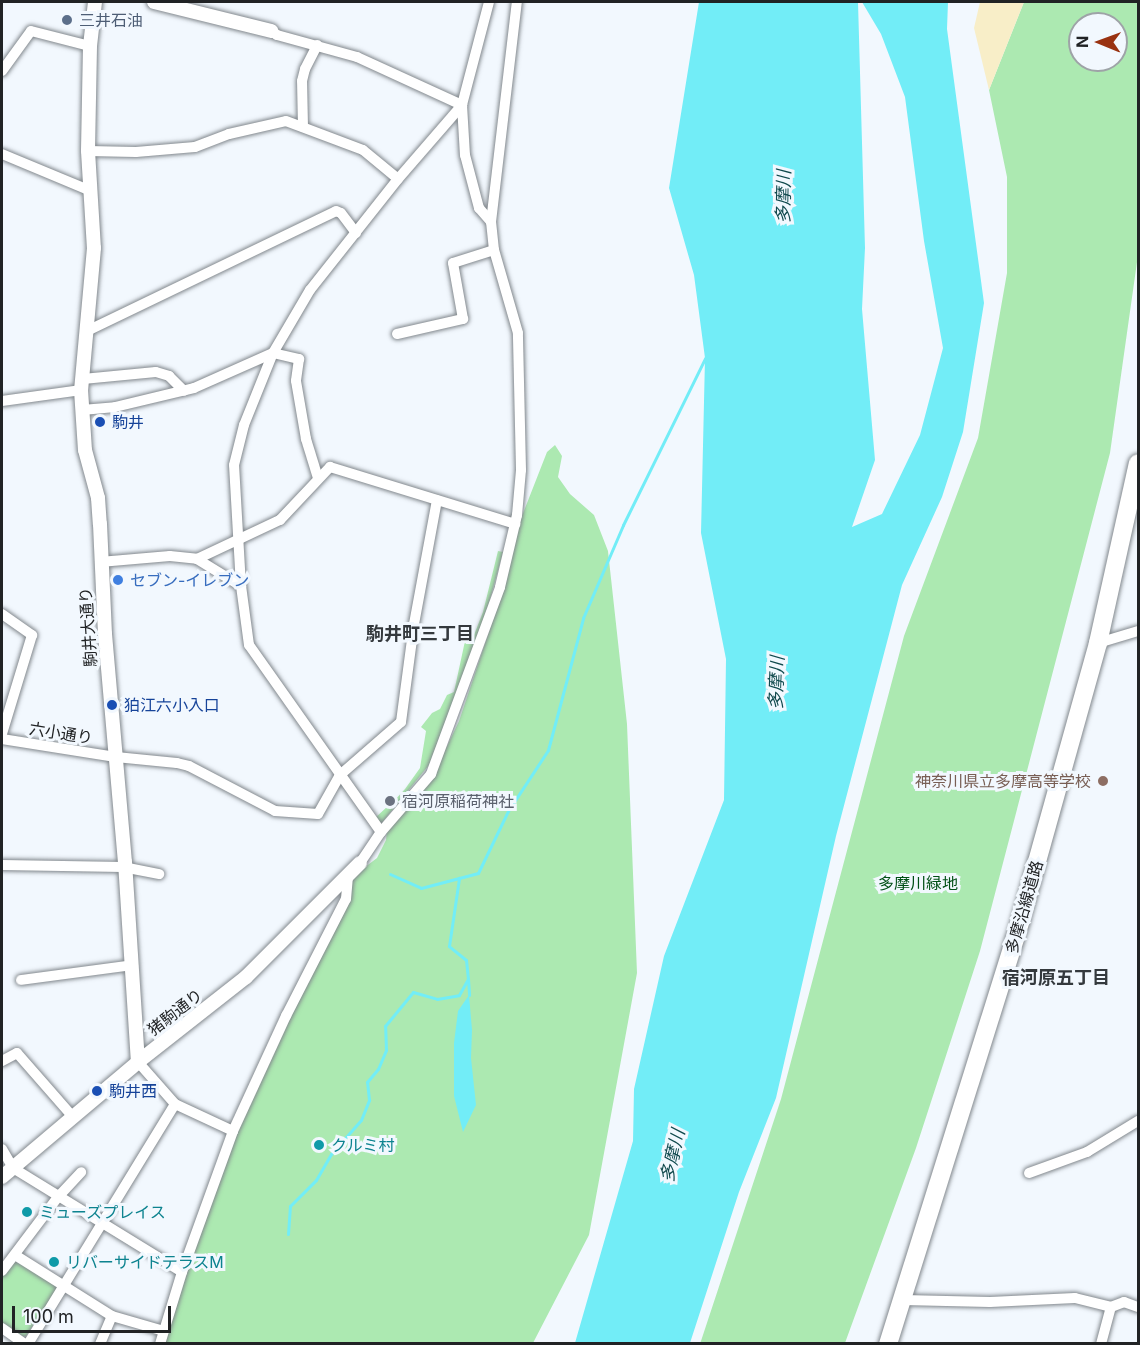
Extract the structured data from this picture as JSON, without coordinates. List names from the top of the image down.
{
  "streets": {
    "main road": ["多摩沿線道路"],
    "street": ["駒井大通り", "六小通り", "猪駒通り"]
  },
  "crossings": [
    ["駒井大通り", "六小通り"],
    ["駒井大通り", "猪駒通り"]
  ],
  "districts": ["駒井町三丁目", "宿河原五丁目"],
  "water": ["多摩川"],
  "parks": ["多摩川緑地"],
  "places": [
    "三井石油",
    "駒井",
    "セブン-イレブン",
    "狛江六小入口",
    "神奈川県立多摩高等学校",
    "宿河原稲荷神社",
    "駒井西",
    "クルミ村",
    "ミューズプレイス",
    "リバーサイドテラスM"
  ],
  "scale_bar": "100 m",
  "north": "left"
}
